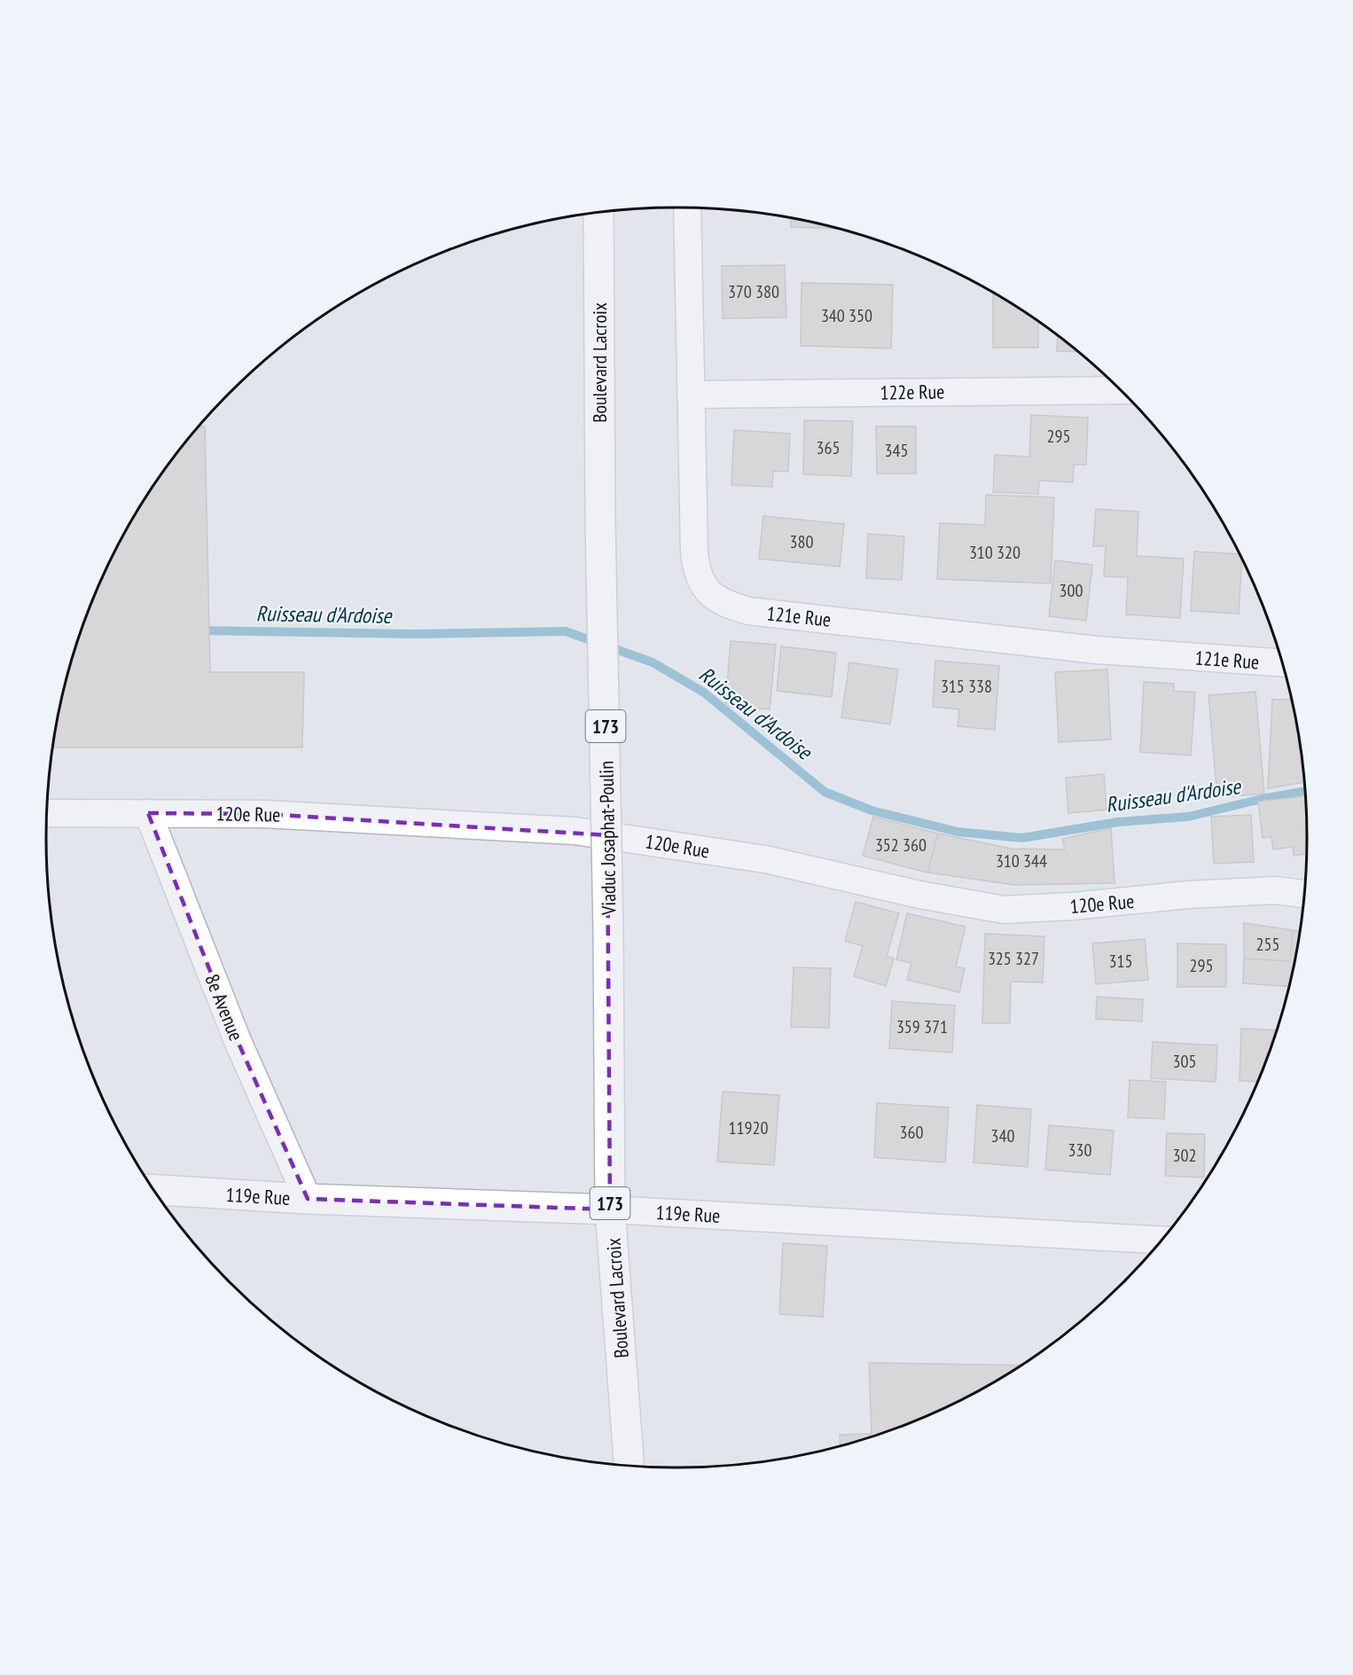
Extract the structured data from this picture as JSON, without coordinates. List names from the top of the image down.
{
  "streets": {
    "main road": [
      "Boulevard Lacroix",
      "173",
      "Viaduc Josaphat-Poulin",
      "119e Rue"
    ],
    "street": [
      "122e Rue",
      "121e Rue",
      "120e Rue",
      "8e Avenue"
    ]
  },
  "crossings": [
    ["Boulevard Lacroix", "Viaduc Josaphat-Poulin"],
    ["Boulevard Lacroix", "119e Rue"],
    ["122e Rue", "121e Rue"],
    ["120e Rue", "8e Avenue"],
    ["8e Avenue", "119e Rue"]
  ],
  "water": ["Ruisseau d'Ardoise"],
  "house_numbers": [
    "370 380",
    "340 350",
    "295",
    "365",
    "345",
    "380",
    "310 320",
    "300",
    "315 338",
    "352 360",
    "310 344",
    "255",
    "325 327",
    "315",
    "295",
    "359 371",
    "305",
    "11920",
    "360",
    "340",
    "330",
    "302"
  ]
}
